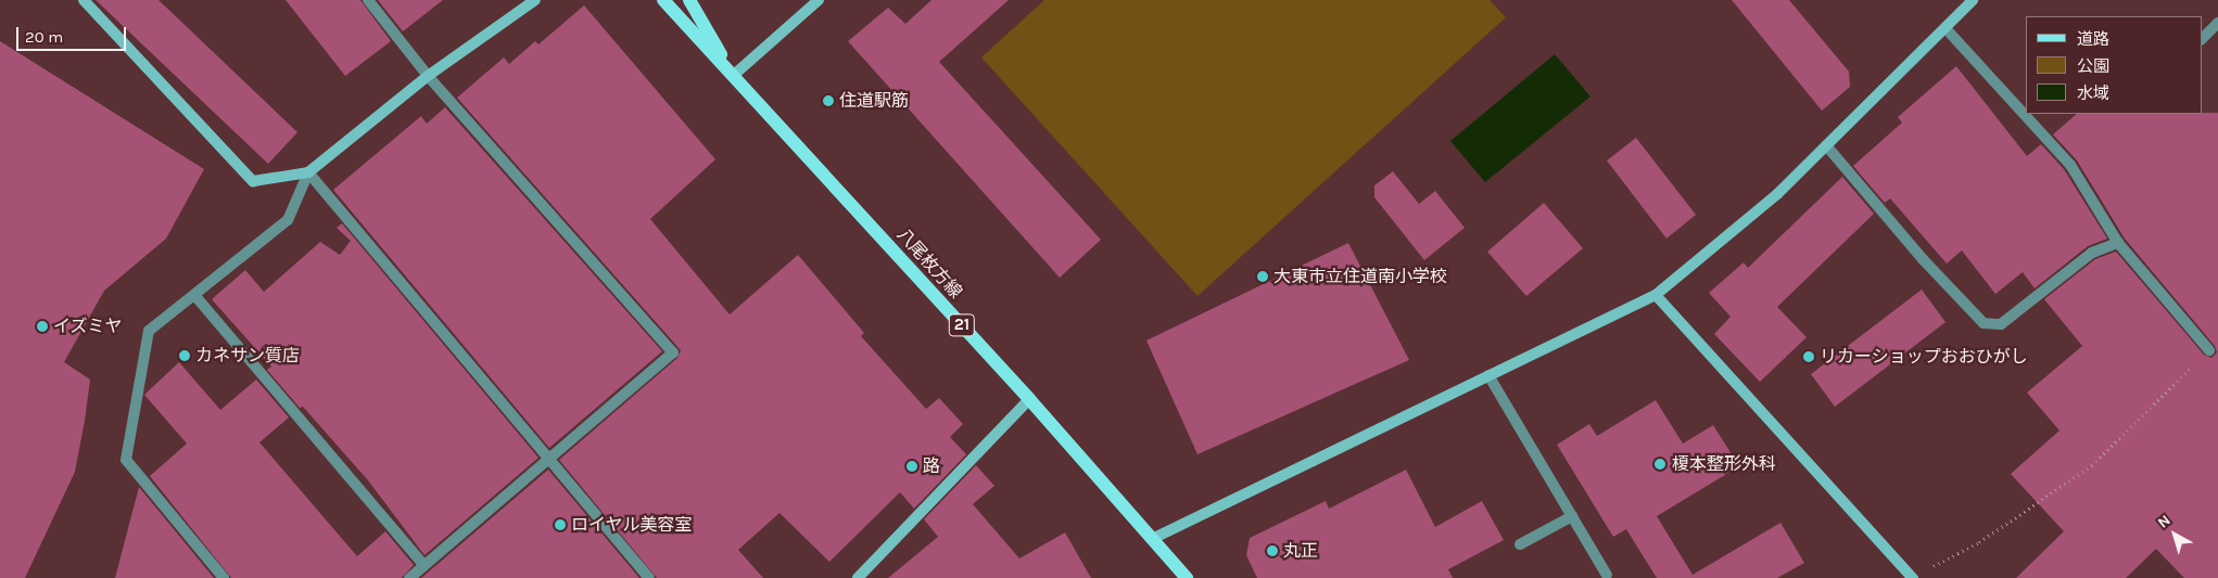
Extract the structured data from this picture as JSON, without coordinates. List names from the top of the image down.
{
  "streets": {
    "main road": ["八尾枚方線", "21"]
  },
  "places": [
    "住道駅筋",
    "大東市立住道南小学校",
    "イズミヤ",
    "カネサン質店",
    "リカーショップおおひがし",
    "榎本整形外科",
    "路",
    "ロイヤル美容室",
    "丸正"
  ],
  "legend": ["道路", "公園", "水域"],
  "scale_bar": "20 m",
  "north": "top left"
}
